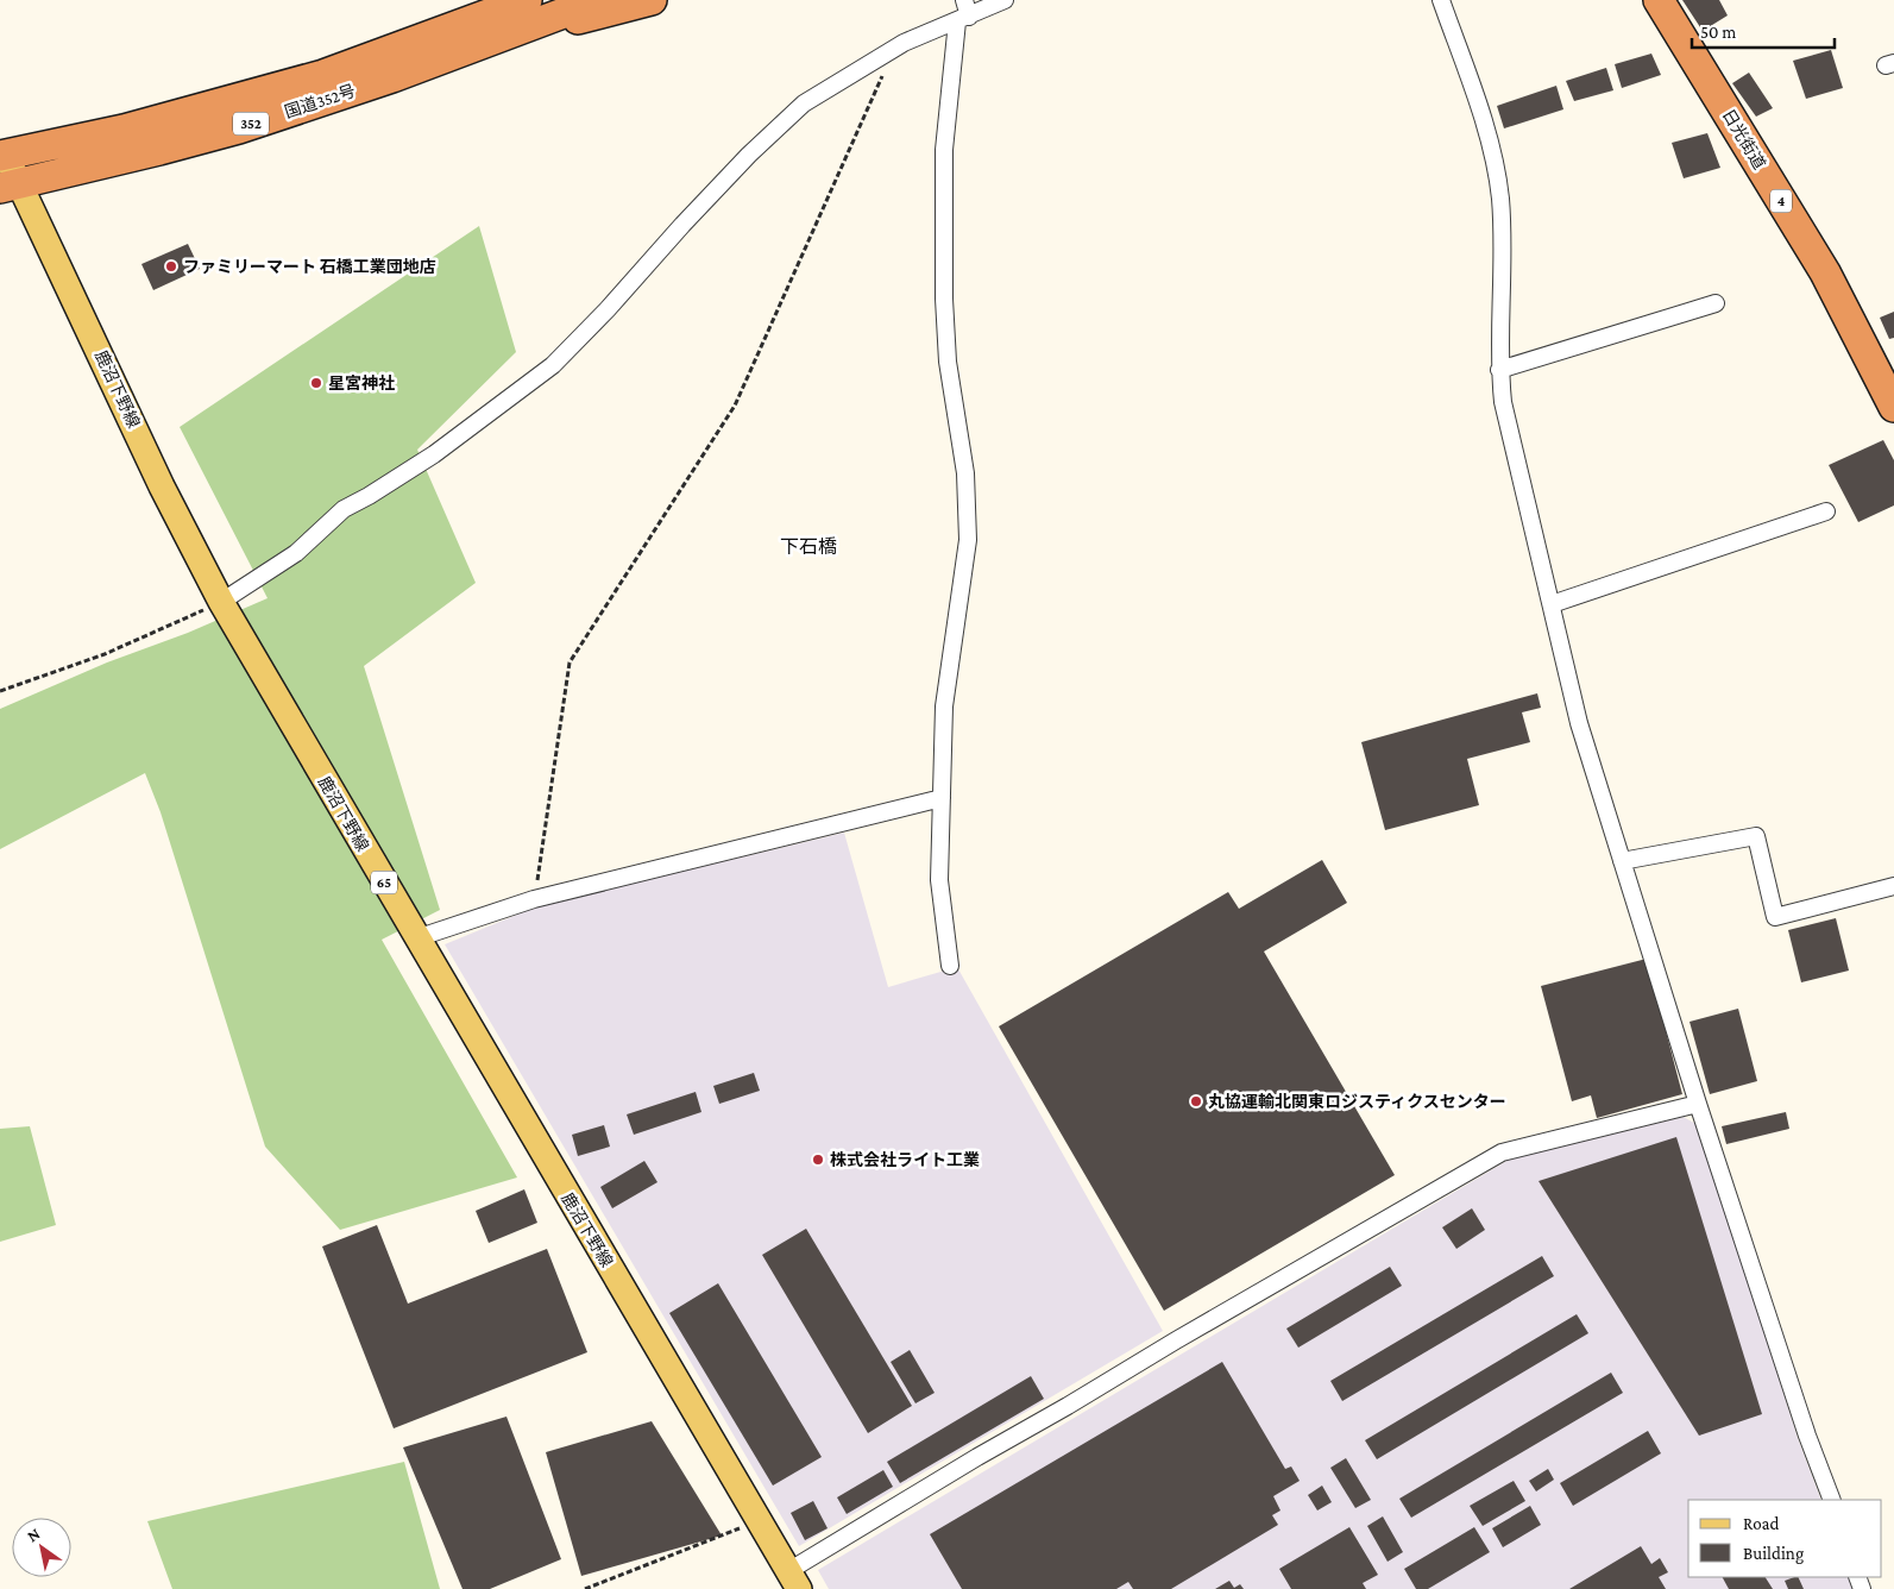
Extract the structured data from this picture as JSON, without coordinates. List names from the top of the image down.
{
  "streets": {
    "highway": [
      "国道352号",
      "352",
      "日光街道",
      "4"
    ],
    "main road": ["鹿沼下野線", "65"]
  },
  "crossings": [
    ["国道352号", "352"],
    ["国道352号", "鹿沼下野線"]
  ],
  "districts": ["下石橋"],
  "places": [
    "ファミリーマート 石橋工業団地店",
    "星宮神社",
    "丸協運輸北関東ロジスティクスセンター",
    "株式会社ライト工業"
  ],
  "legend": ["Road", "Building"],
  "scale_bar": "50 m",
  "north": "top left"
}
